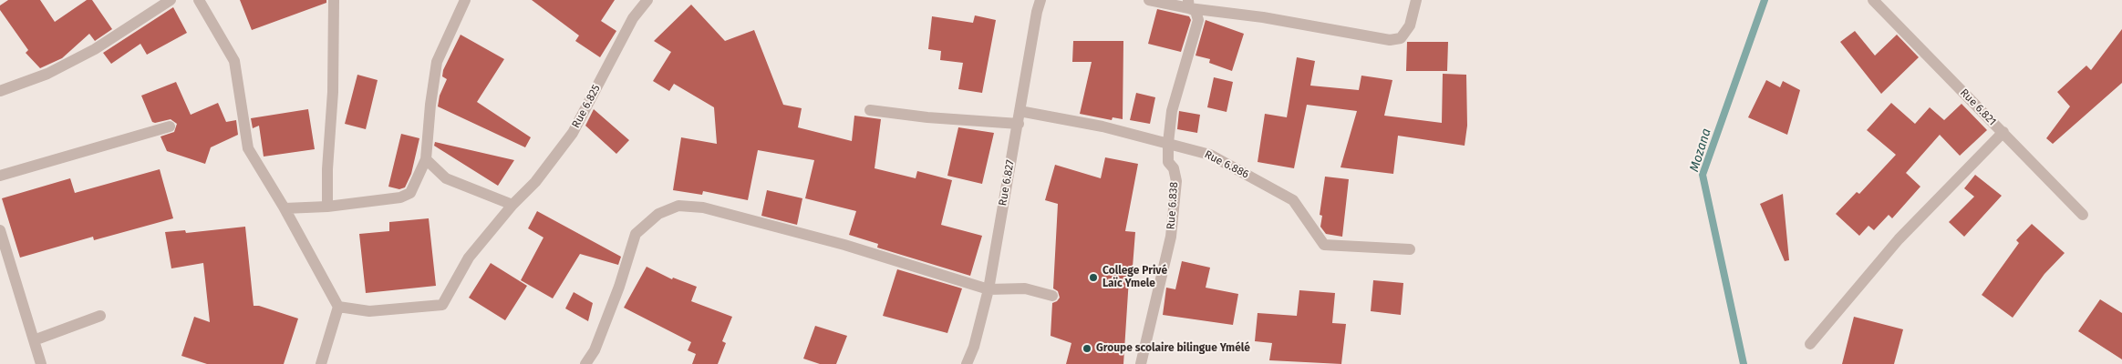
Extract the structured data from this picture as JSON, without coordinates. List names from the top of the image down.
{
  "streets": {
    "street": [
      "Rue 6.825",
      "Rue 6.821",
      "Rue 6.886",
      "Rue 6.827",
      "Rue 6.838"
    ]
  },
  "crossings": [
    ["Rue 6.886", "Rue 6.827"],
    ["Rue 6.886", "Rue 6.838"]
  ],
  "water": ["Mozana"],
  "places": ["College Privé Laïc Ymele", "Groupe scolaire bilingue Ymélé"]
}
